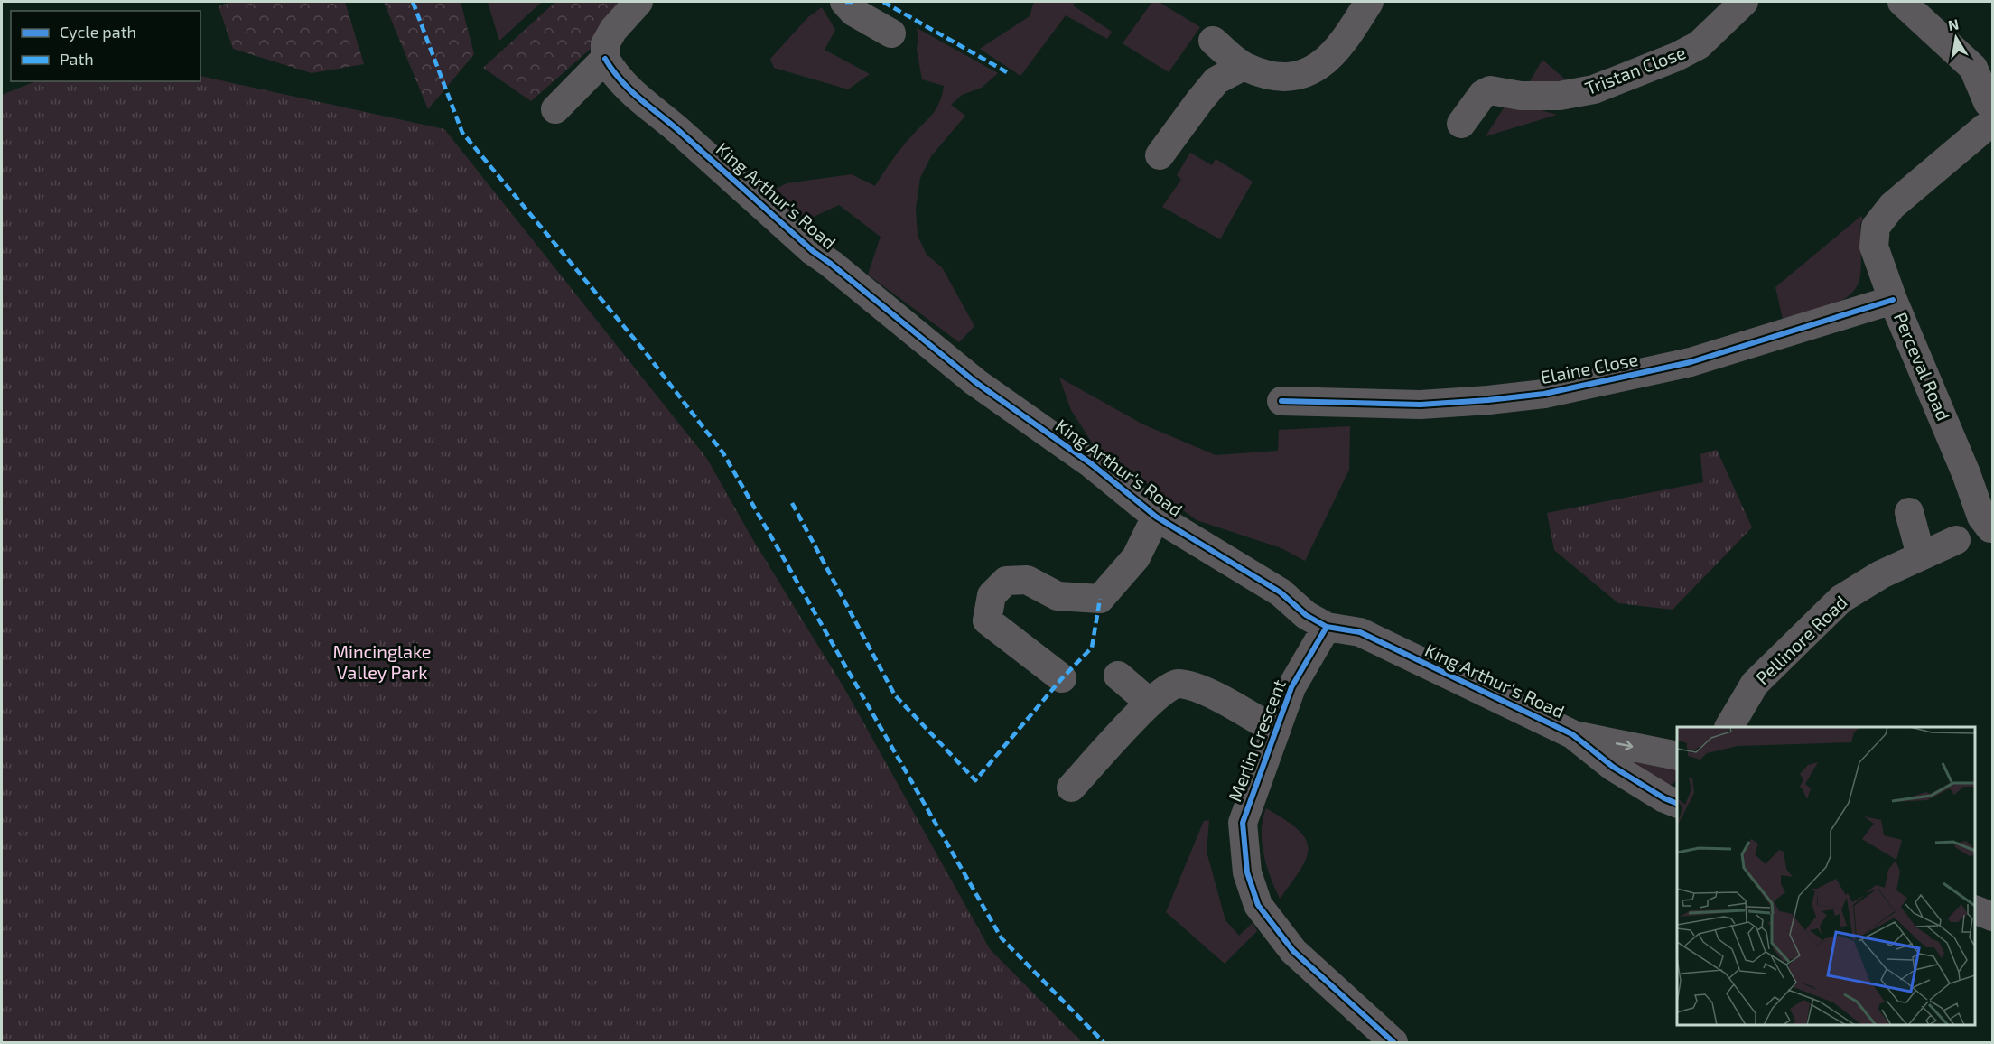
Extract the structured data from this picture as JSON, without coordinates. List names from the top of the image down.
{
  "streets": {
    "street": [
      "Tristan Close",
      "King Arthur's Road",
      "Perceval Road",
      "Elaine Close",
      "Pellinore Road",
      "Merlin Crescent"
    ]
  },
  "crossings": [
    ["King Arthur's Road", "Merlin Crescent"],
    ["Perceval Road", "Elaine Close"]
  ],
  "parks": ["Mincinglake Valley Park"],
  "legend": ["Cycle path", "Path"],
  "north": "top"
}
